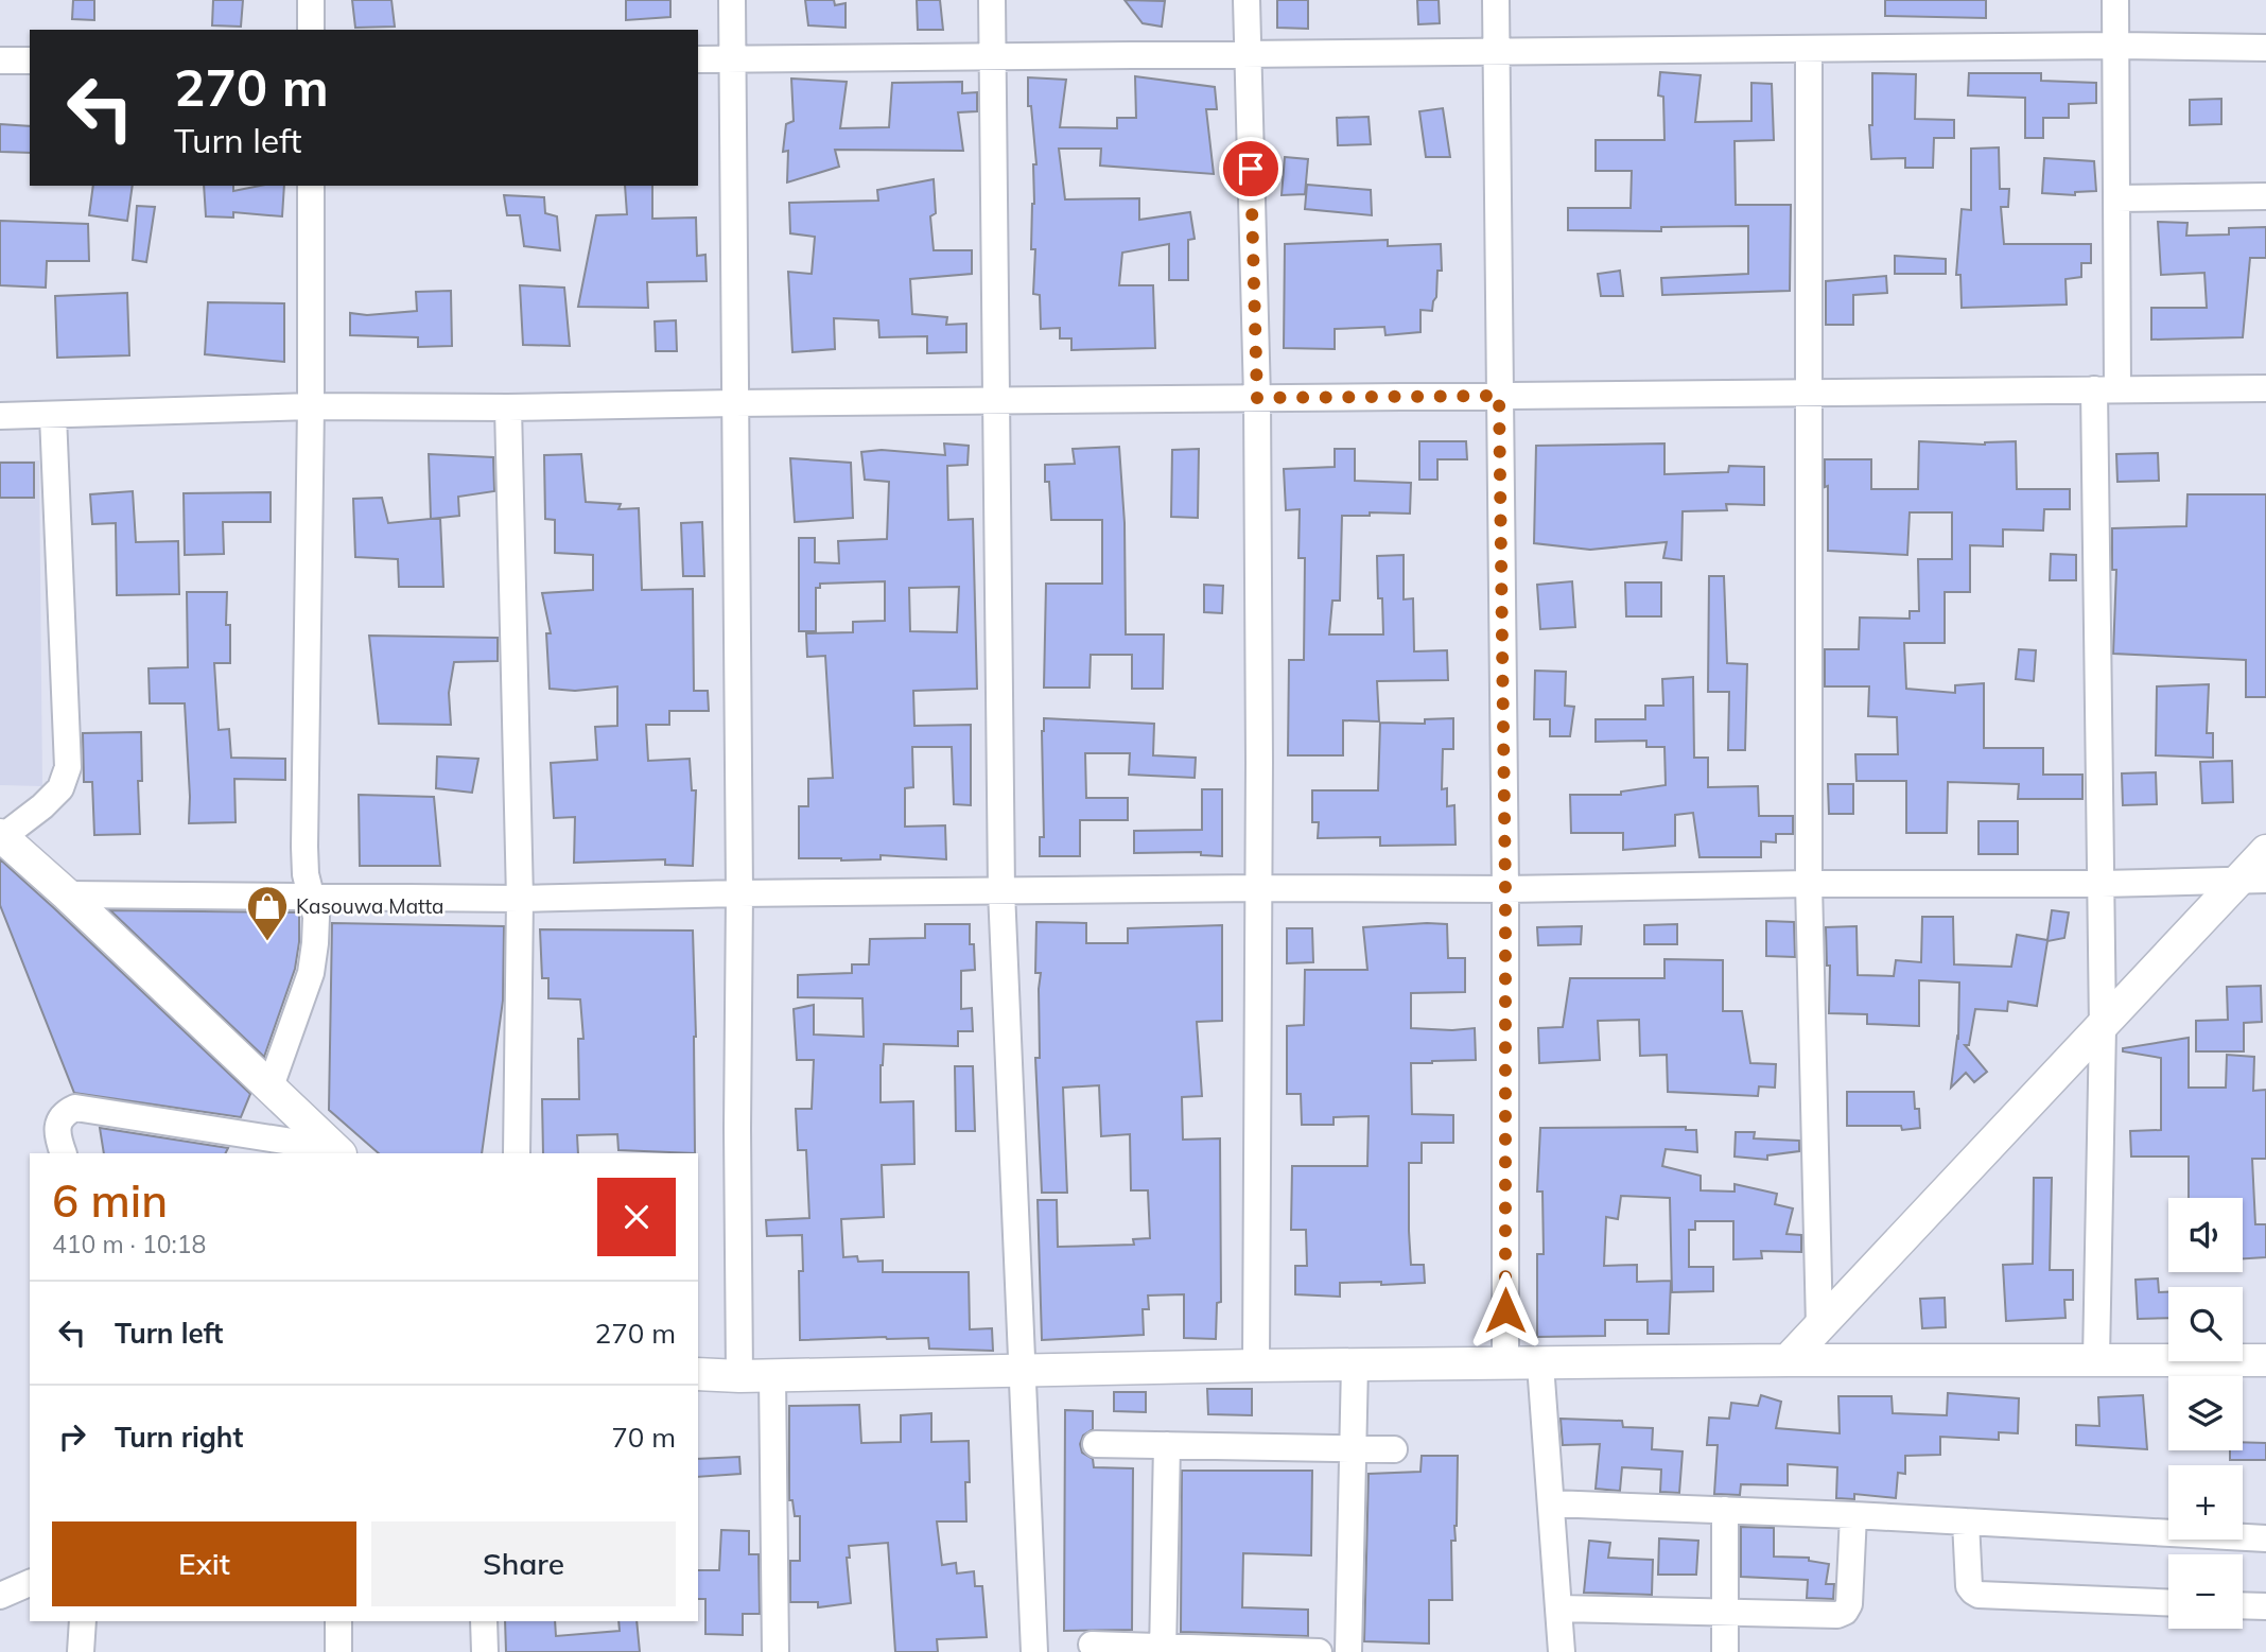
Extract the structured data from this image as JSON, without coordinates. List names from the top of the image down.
{
  "places": {
    "shop": ["Kasouwa Matta"]
  },
  "page": {
    "turn": ["270 m", "Turn left"],
    "heading": ["6 min", "410 m · 10:18"],
    "map_buttons": ["+", "−"],
    "list": [
      {
        "name": "Turn left",
        "value": "270 m"
      },
      {
        "name": "Turn right",
        "value": "70 m"
      }
    ],
    "buttons": ["Exit", "Share"]
  }
}
